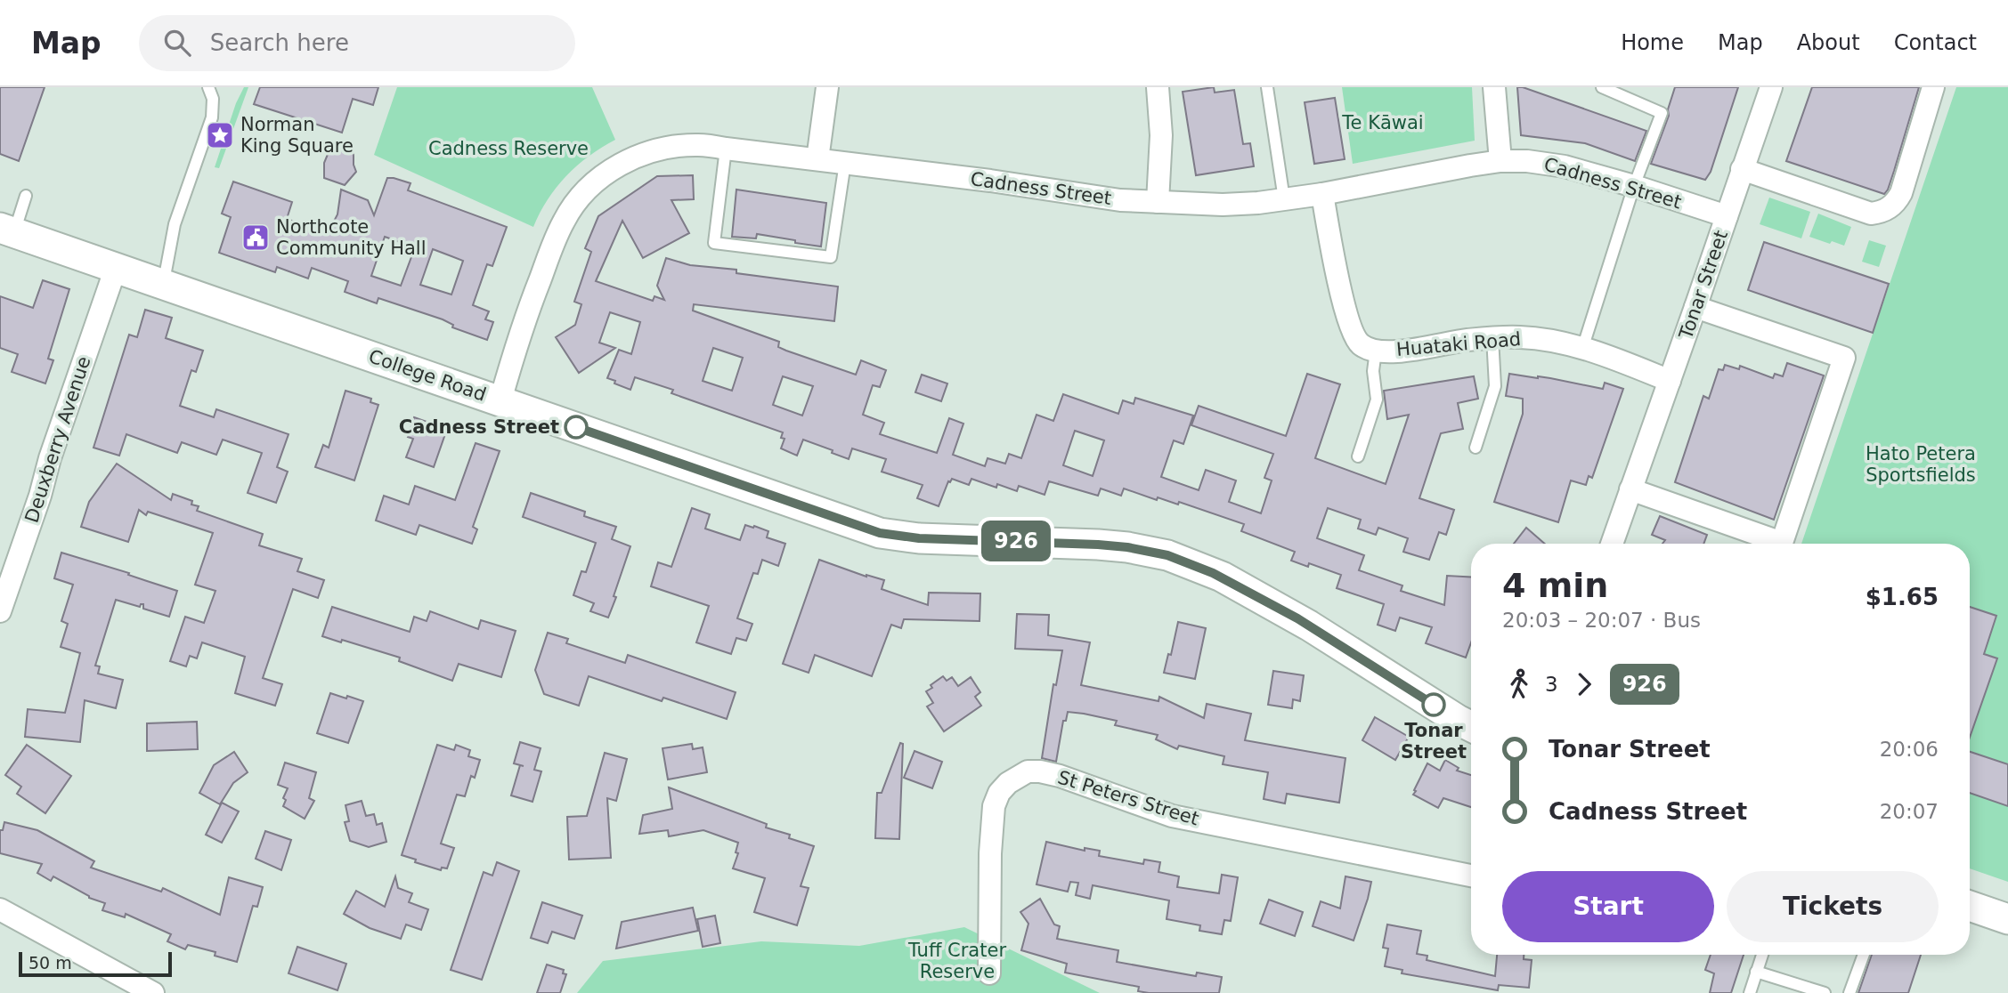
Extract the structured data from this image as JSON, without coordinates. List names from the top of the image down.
{
  "streets": {
    "main road": ["College Road"],
    "street": [
      "Cadness Street",
      "Tonar Street",
      "Huataki Road",
      "Deuxberry Avenue",
      "St Peters Street"
    ]
  },
  "crossings": [
    ["Cadness Street", "Tonar Street"],
    ["Cadness Street", "Huataki Road"],
    ["Cadness Street", "College Road"],
    ["Tonar Street", "Huataki Road"],
    ["College Road", "Deuxberry Avenue"]
  ],
  "parks": [
    "Te Kāwai",
    "Cadness Reserve",
    "Hato Petera Sportsfields",
    "Tuff Crater Reserve"
  ],
  "places": {
    "place": ["Norman King Square"],
    "public building": ["Northcote Community Hall"],
    "other": ["Cadness Street", "Tonar Street"]
  },
  "lines": ["bus line 926"],
  "scale_bar": "50 m",
  "page": {
    "header": "Map",
    "search": "Search here",
    "nav": [
      "Home",
      "Map",
      "About",
      "Contact"
    ],
    "on_map": "926",
    "heading": ["4 min", "20:03 – 20:07 · Bus", "$1.65"],
    "legs": ["3", "926"],
    "list": [
      {
        "name": "Tonar Street",
        "value": "20:06"
      },
      {
        "name": "Cadness Street",
        "value": "20:07"
      }
    ],
    "buttons": ["Start", "Tickets"],
    "scale": "50 m"
  }
}
